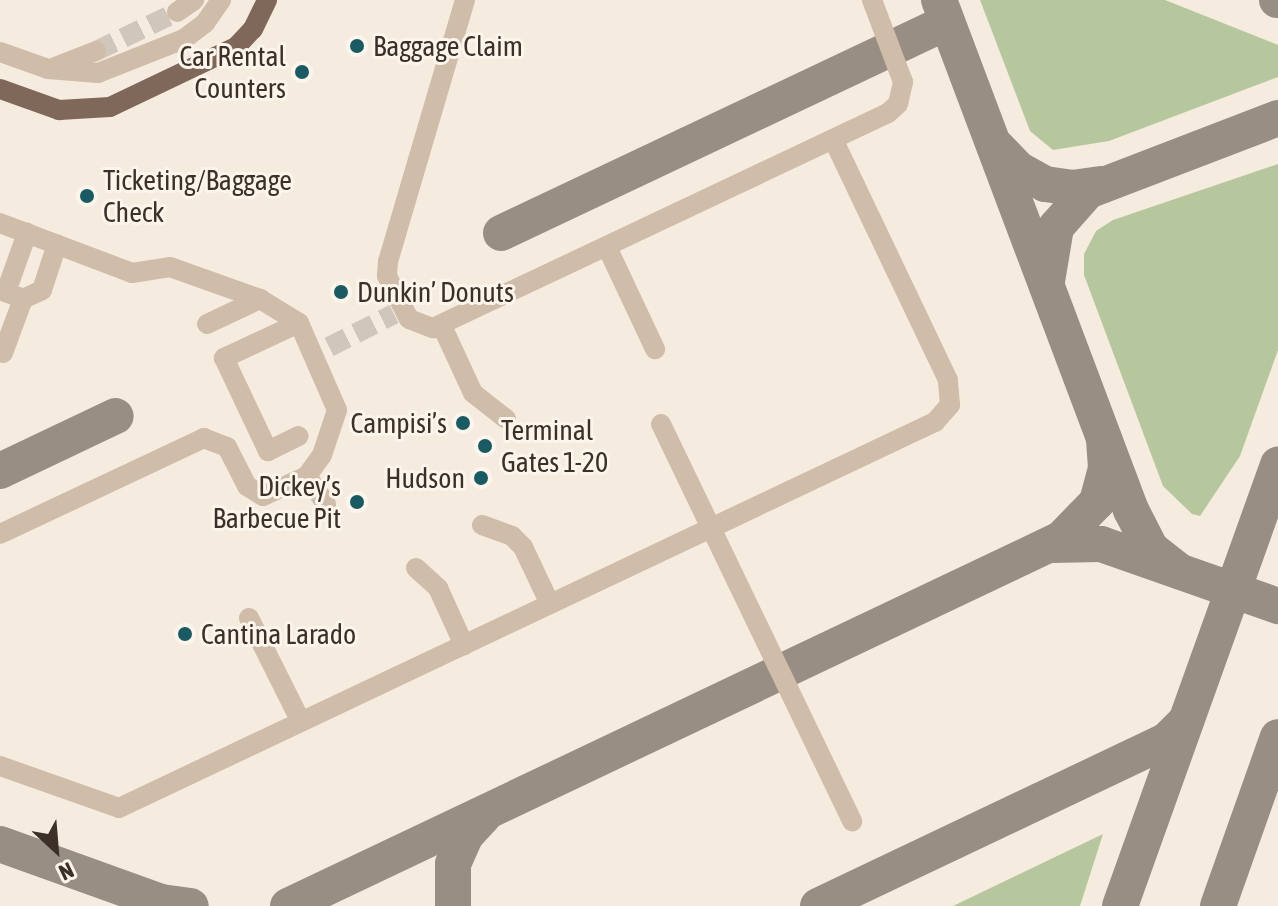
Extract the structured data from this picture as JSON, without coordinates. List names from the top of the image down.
{
  "places": [
    "Baggage Claim",
    "Car Rental Counters",
    "Ticketing/Baggage Check",
    "Dunkin’ Donuts",
    "Campisi’s",
    "Terminal Gates 1-20",
    "Hudson",
    "Dickey’s Barbecue Pit",
    "Cantina Larado"
  ],
  "north": "bottom right"
}
